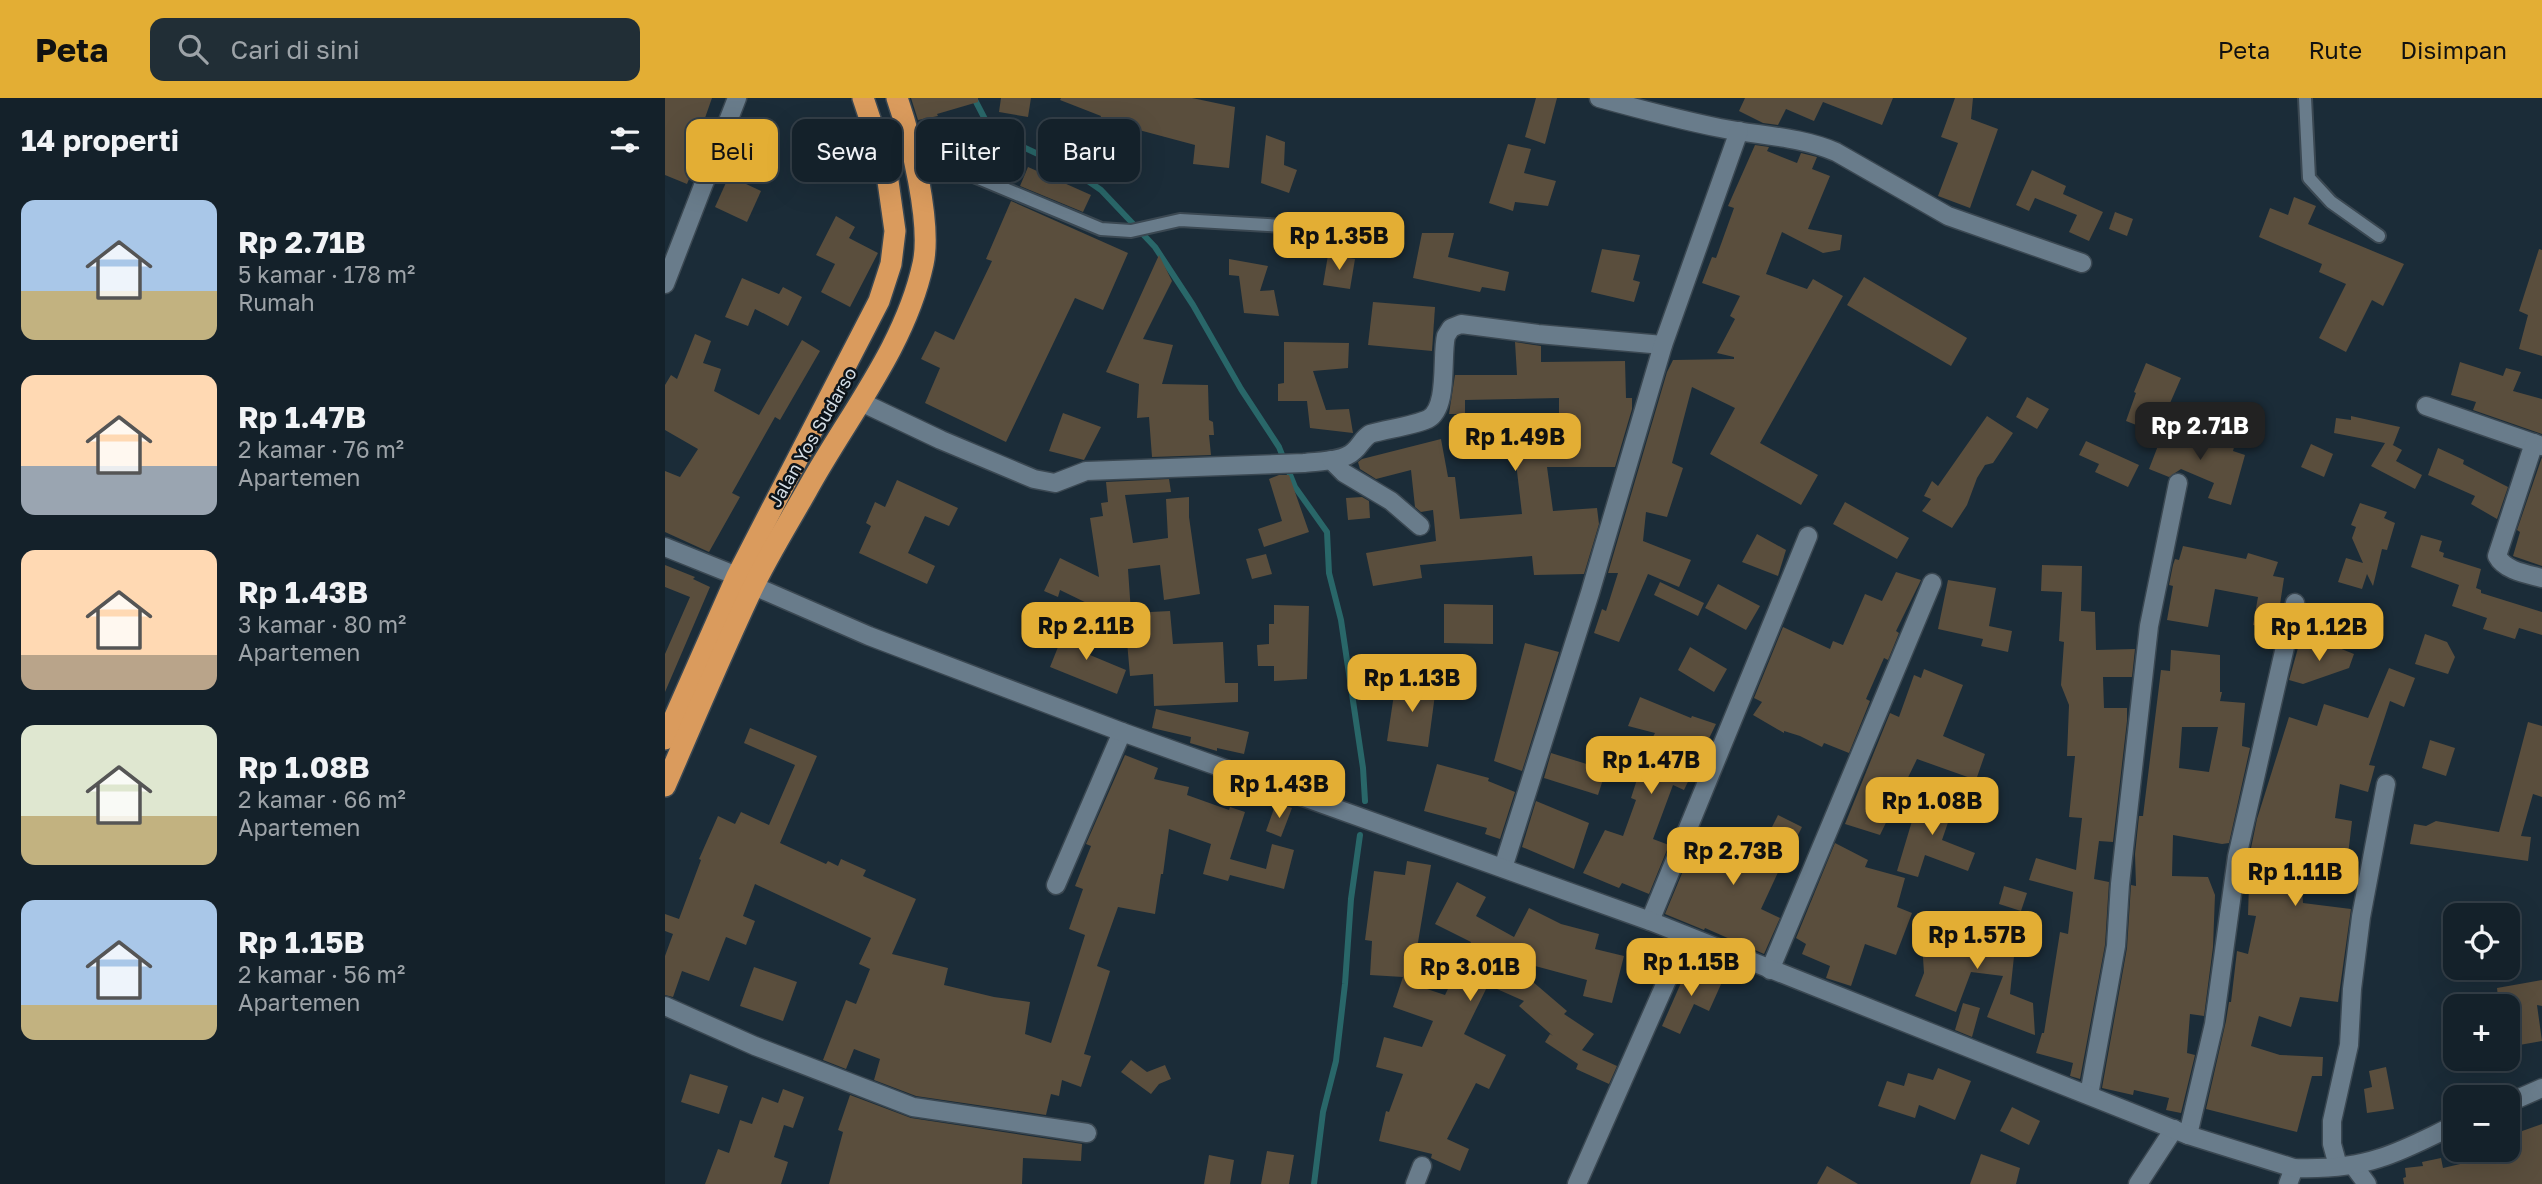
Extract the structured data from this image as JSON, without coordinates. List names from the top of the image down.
{
  "streets": {
    "highway": ["Jalan Yos Sudarso"]
  },
  "page": {
    "header": "Peta",
    "search": "Cari di sini",
    "nav": ["Peta", "Rute", "Disimpan"],
    "heading": "14 properti",
    "chip": [
      "Beli",
      "Sewa",
      "Filter",
      "Baru"
    ],
    "list": [
      {
        "name": "Rp 2.71B",
        "note": "5 kamar · 178 m² · Rumah"
      },
      {
        "name": "Rp 1.47B",
        "note": "2 kamar · 76 m² · Apartemen"
      },
      {
        "name": "Rp 1.43B",
        "note": "3 kamar · 80 m² · Apartemen"
      },
      {
        "name": "Rp 1.08B",
        "note": "2 kamar · 66 m² · Apartemen"
      },
      {
        "name": "Rp 1.15B",
        "note": "2 kamar · 56 m² · Apartemen"
      }
    ],
    "price": [
      "Rp 1.35B",
      "Rp 2.71B",
      "Rp 1.49B",
      "Rp 2.11B",
      "Rp 1.12B",
      "Rp 1.13B",
      "Rp 1.47B",
      "Rp 1.43B",
      "Rp 1.08B",
      "Rp 2.73B",
      "Rp 1.11B",
      "Rp 1.57B",
      "Rp 1.15B",
      "Rp 3.01B"
    ],
    "map_buttons": ["+", "−"]
  }
}
